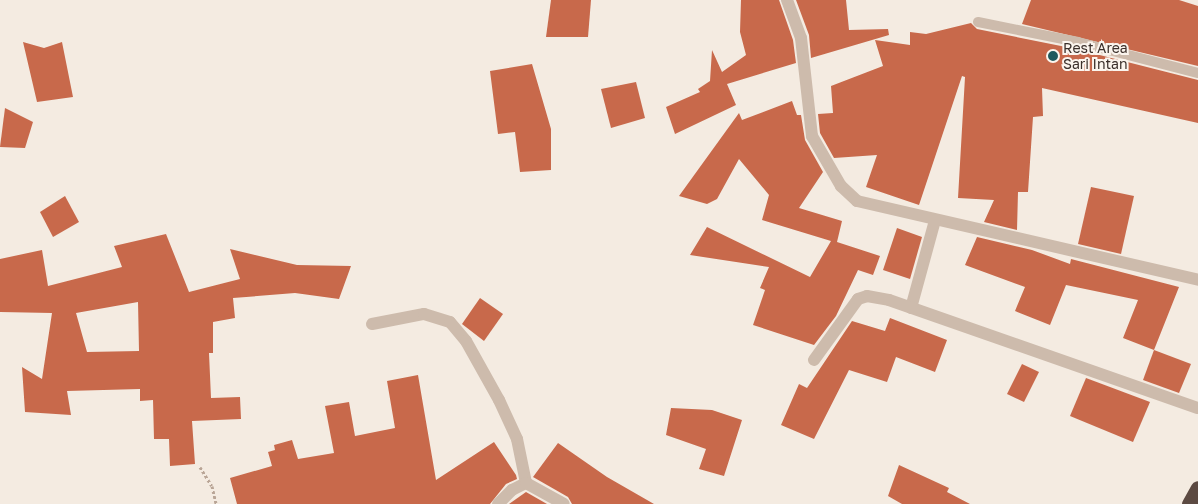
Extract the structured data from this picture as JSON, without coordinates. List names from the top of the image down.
{
  "places": ["Rest Area Sari Intan"]
}
